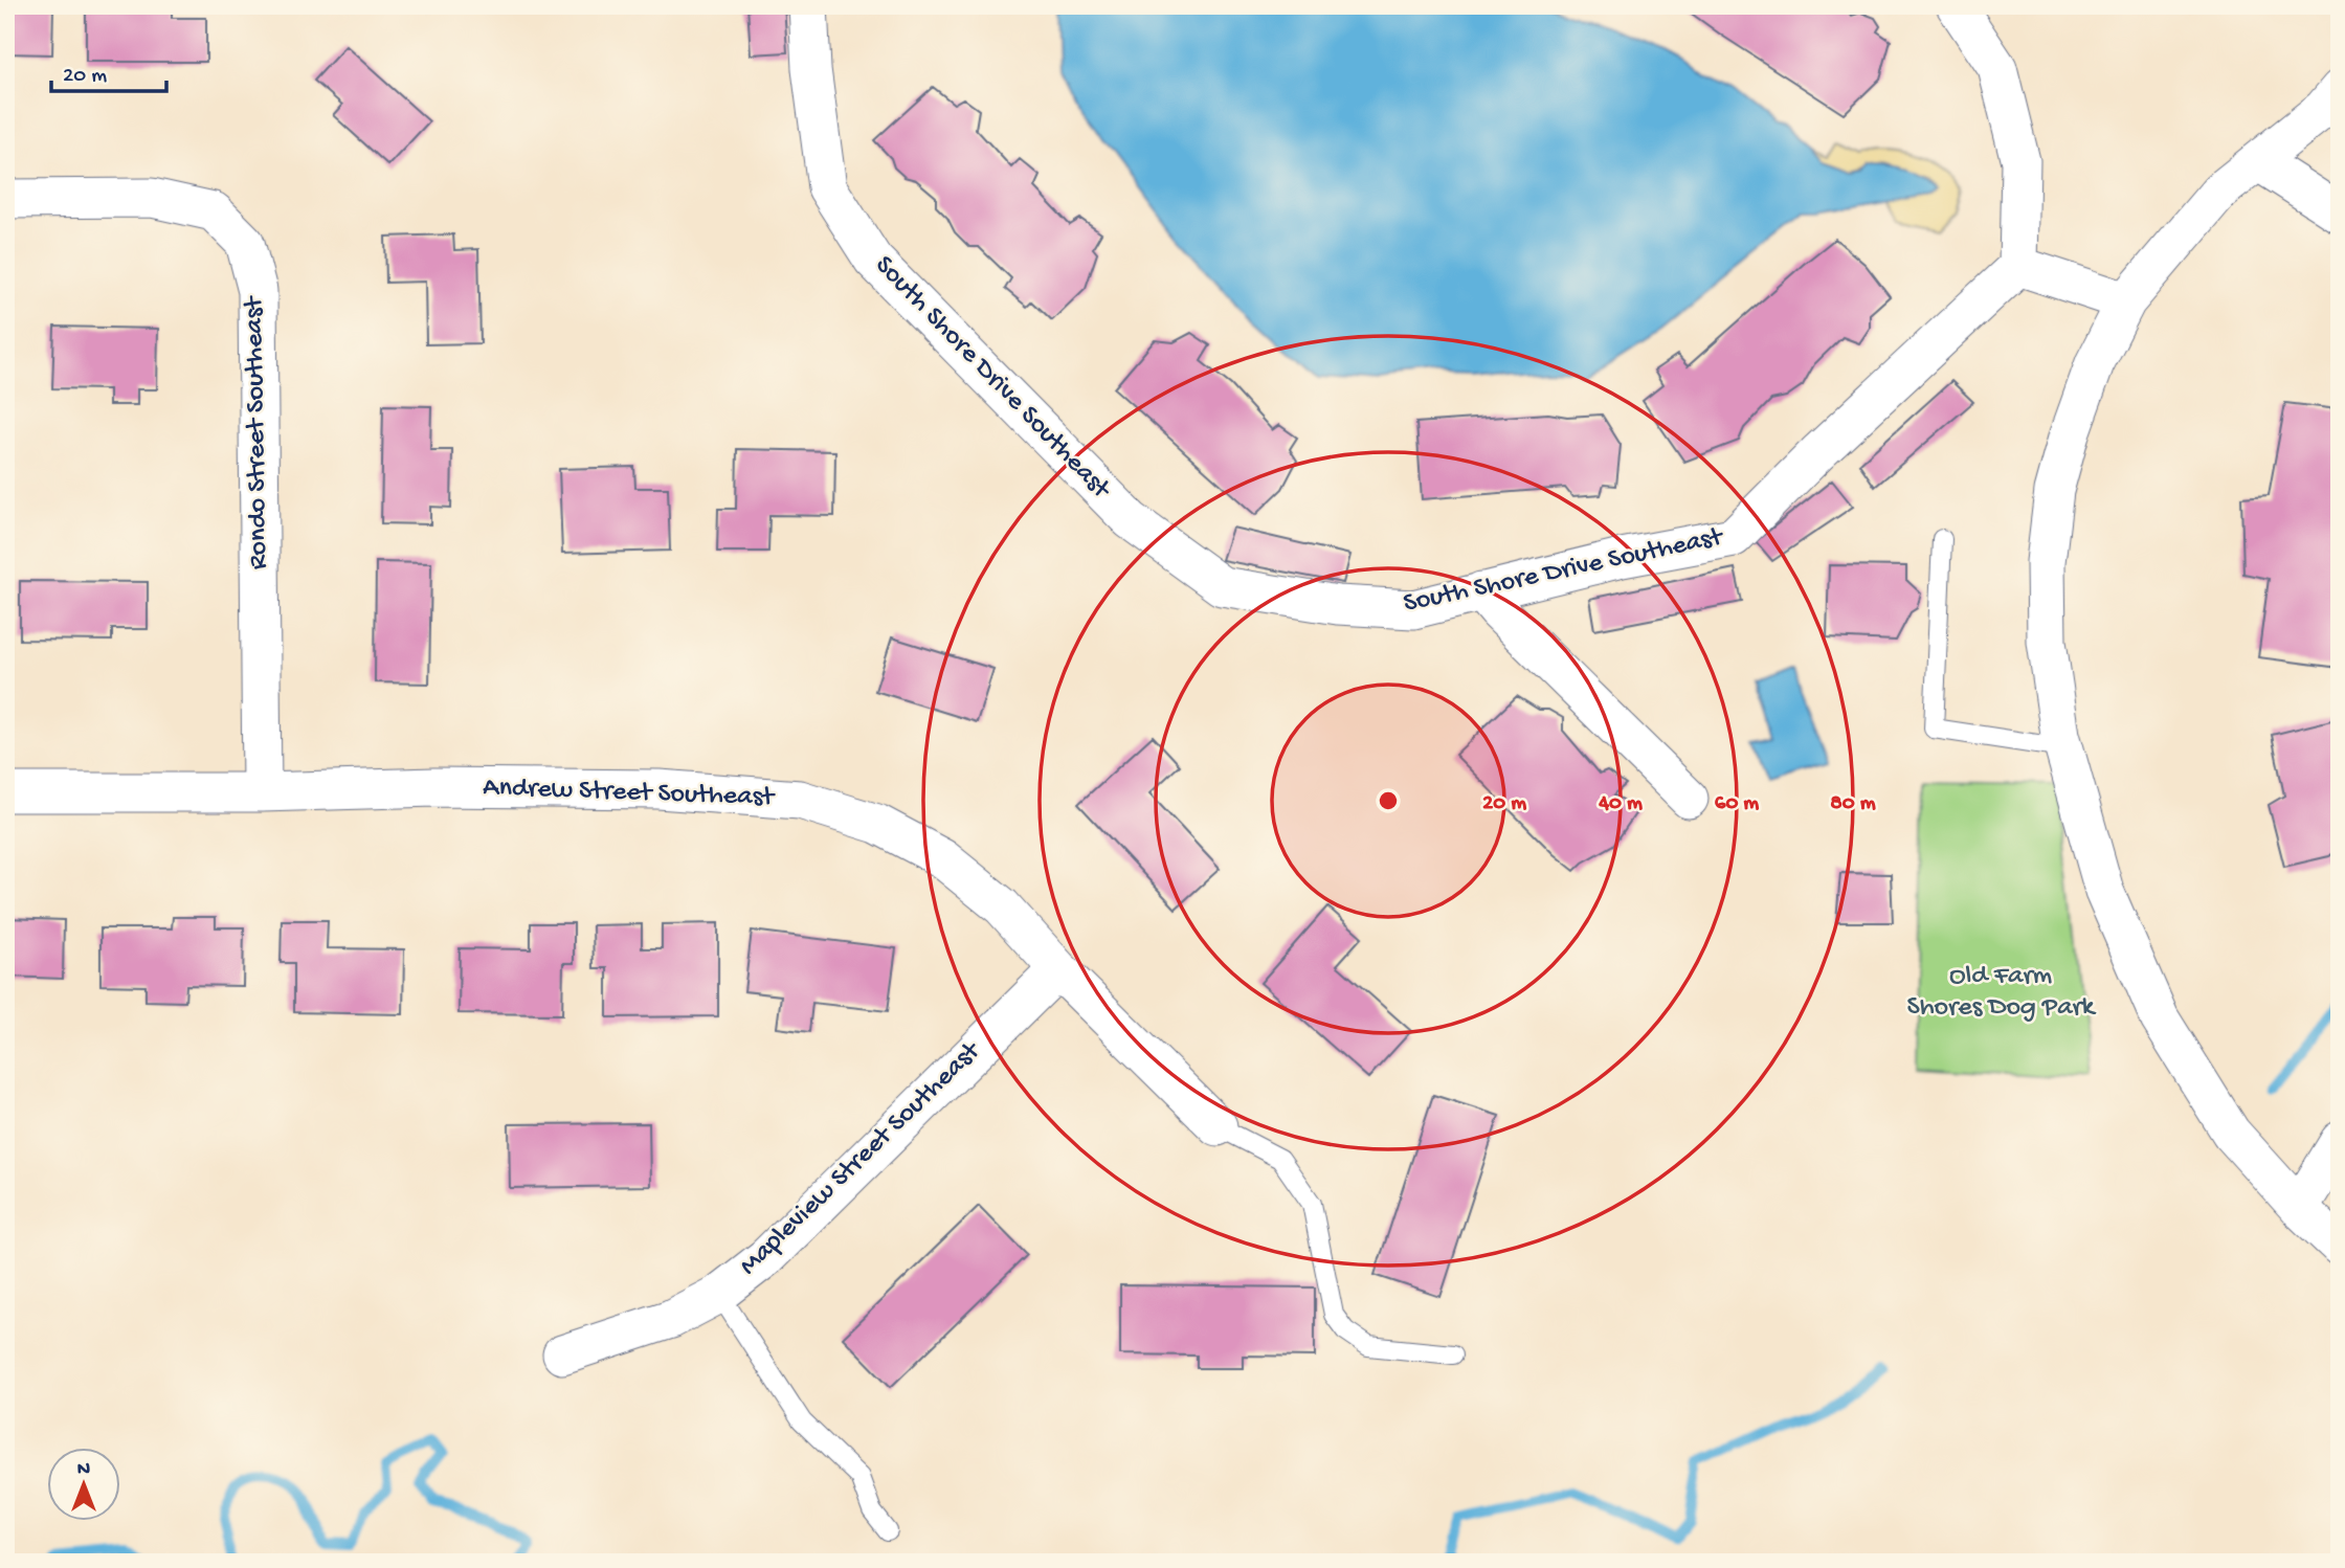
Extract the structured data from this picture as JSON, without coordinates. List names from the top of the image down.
{
  "streets": {
    "street": [
      "South Shore Drive Southeast",
      "Rondo Street Southeast",
      "Andrew Street Southeast",
      "Mapleview Street Southeast"
    ]
  },
  "crossings": [
    ["Rondo Street Southeast", "Andrew Street Southeast"],
    ["Andrew Street Southeast", "Mapleview Street Southeast"]
  ],
  "parks": ["Old Farm Shores Dog Park"],
  "scale_bar": "20 m",
  "north": "top",
  "rings": [
    "20 m",
    "40 m",
    "60 m",
    "80 m"
  ]
}
